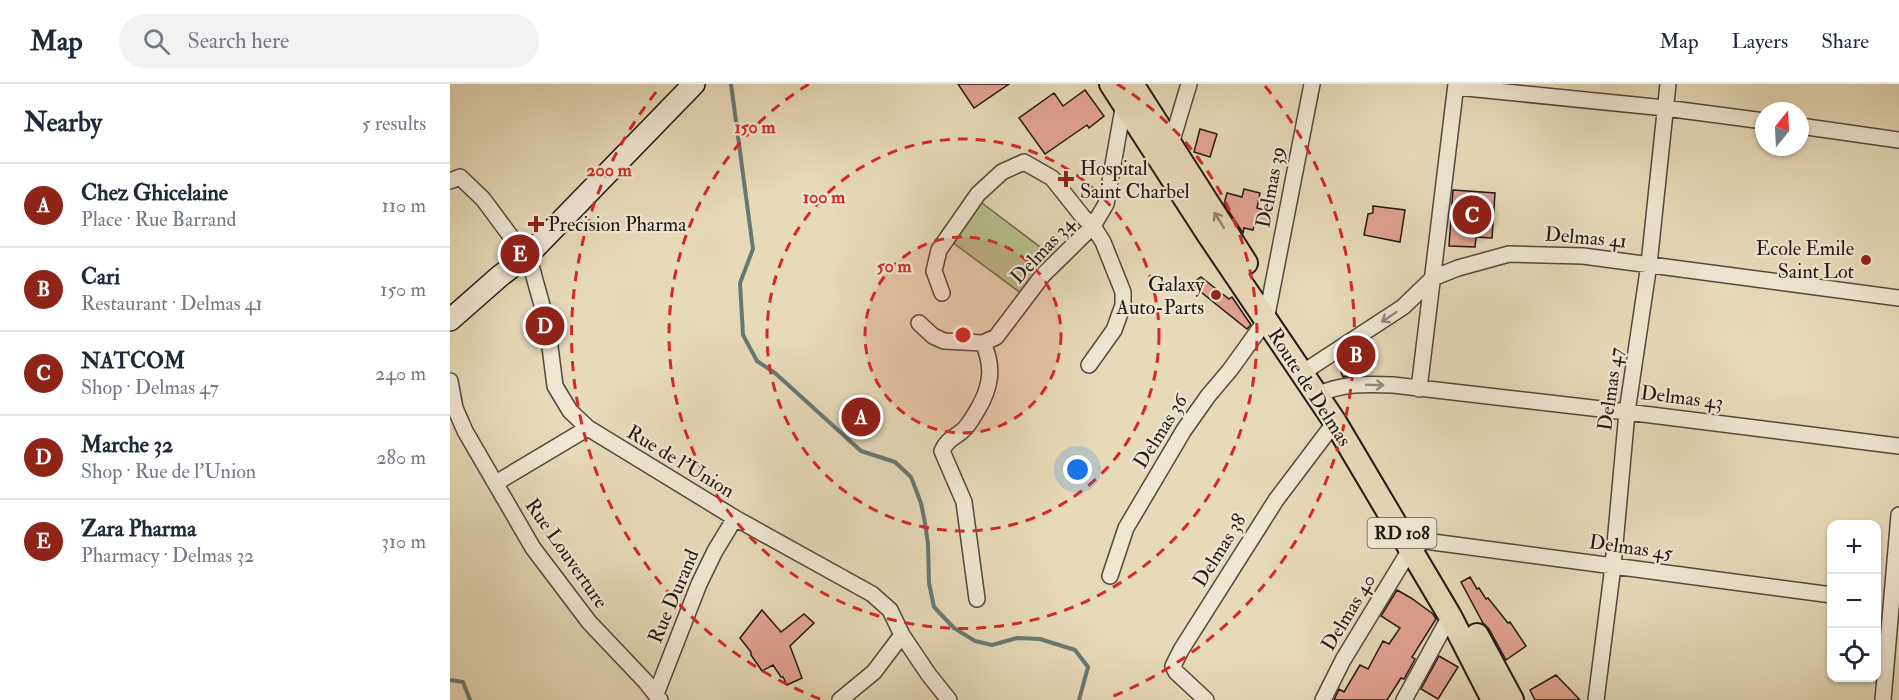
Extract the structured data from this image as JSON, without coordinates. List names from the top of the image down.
{
  "streets": {
    "main road": ["Route de Delmas", "RD 108"],
    "street": [
      "Delmas 39",
      "Delmas 41",
      "Delmas 34",
      "Delmas 47",
      "Delmas 43",
      "Delmas 36",
      "Rue de l'Union",
      "Delmas 45",
      "Delmas 38",
      "Rue Louverture",
      "Rue Durand",
      "Delmas 40"
    ]
  },
  "crossings": [
    ["Delmas 39", "Route de Delmas"],
    ["Delmas 39", "Delmas 36"],
    ["Delmas 41", "Route de Delmas"],
    ["Delmas 41", "Delmas 47"],
    ["Delmas 34", "Route de Delmas"],
    ["Route de Delmas", "Delmas 43"],
    ["Route de Delmas", "Delmas 36"],
    ["Route de Delmas", "Delmas 45"],
    ["Route de Delmas", "Delmas 38"],
    ["Route de Delmas", "Delmas 40"],
    ["Delmas 47", "Delmas 43"],
    ["Delmas 47", "Delmas 45"],
    ["Rue de l'Union", "Rue Durand"],
    ["Delmas 45", "Delmas 40"],
    ["Rue Louverture", "Rue Durand"]
  ],
  "places": {
    "health": ["Hospital Saint Charbel", "Precision Pharma"],
    "other": ["Ecole Emile Saint Lot", "Galaxy Auto-Parts"]
  },
  "north": "top",
  "page": {
    "header": "Map",
    "search": "Search here",
    "nav": ["Map", "Layers", "Share"],
    "heading": ["Nearby", "5 results"],
    "list": [
      {
        "mark": "A",
        "name": "Chez Ghicelaine",
        "note": "Place · Rue Barrand",
        "value": "110 m"
      },
      {
        "mark": "B",
        "name": "Cari",
        "note": "Restaurant · Delmas 41",
        "value": "150 m"
      },
      {
        "mark": "C",
        "name": "NATCOM",
        "note": "Shop · Delmas 47",
        "value": "240 m"
      },
      {
        "mark": "D",
        "name": "Marche 32",
        "note": "Shop · Rue de l'Union",
        "value": "280 m"
      },
      {
        "mark": "E",
        "name": "Zara Pharma",
        "note": "Pharmacy · Delmas 32",
        "value": "310 m"
      }
    ],
    "pins": [
      "C",
      "E",
      "D",
      "B",
      "A"
    ],
    "map_buttons": ["+", "−"]
  },
  "rings": [
    "150 m",
    "200 m",
    "100 m",
    "50 m"
  ]
}
